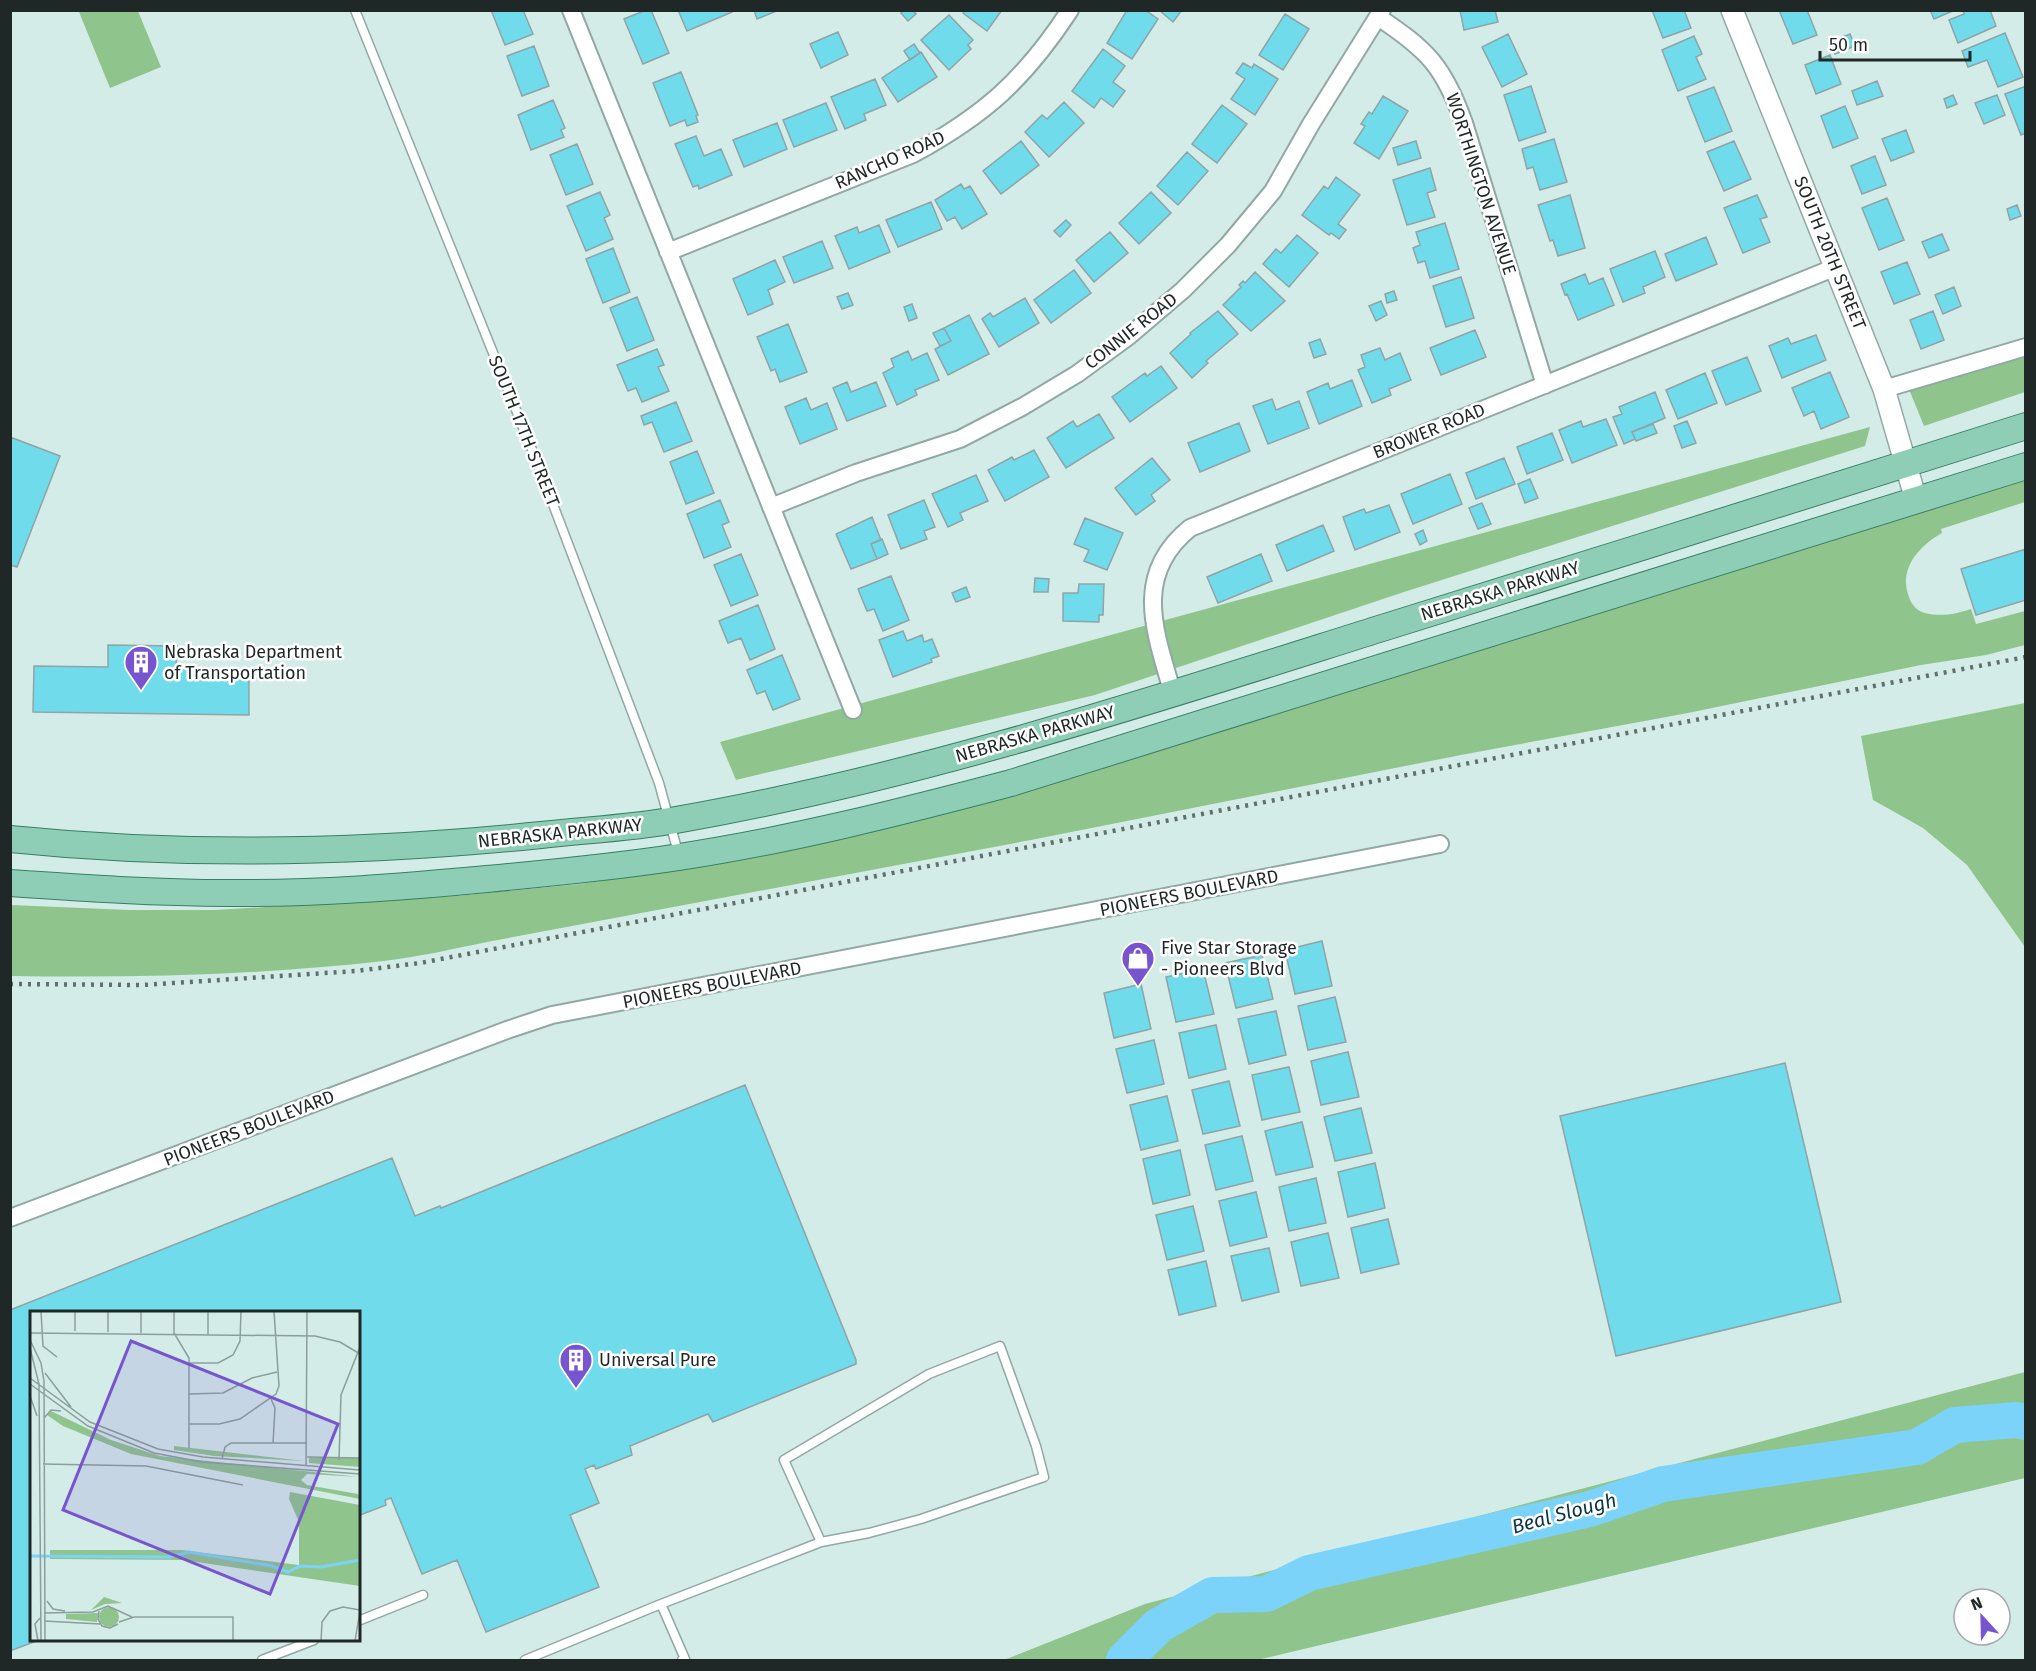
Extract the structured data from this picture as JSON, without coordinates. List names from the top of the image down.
{
  "streets": {
    "main road": ["NEBRASKA PARKWAY"],
    "street": [
      "RANCHO ROAD",
      "WORTHINGTON AVENUE",
      "SOUTH 20TH STREET",
      "CONNIE ROAD",
      "BROWER ROAD",
      "PIONEERS BOULEVARD"
    ],
    "lane": ["SOUTH 17TH STREET"]
  },
  "crossings": [
    ["WORTHINGTON AVENUE", "CONNIE ROAD"],
    ["WORTHINGTON AVENUE", "BROWER ROAD"],
    ["SOUTH 20TH STREET", "BROWER ROAD"],
    ["SOUTH 20TH STREET", "NEBRASKA PARKWAY"],
    ["SOUTH 17TH STREET", "NEBRASKA PARKWAY"],
    ["BROWER ROAD", "NEBRASKA PARKWAY"]
  ],
  "water": ["Beal Slough"],
  "places": {
    "building": ["Nebraska Department of Transportation", "Universal Pure"],
    "shop": ["Five Star Storage - Pioneers Blvd"]
  },
  "scale_bar": "50 m",
  "north": "top"
}
